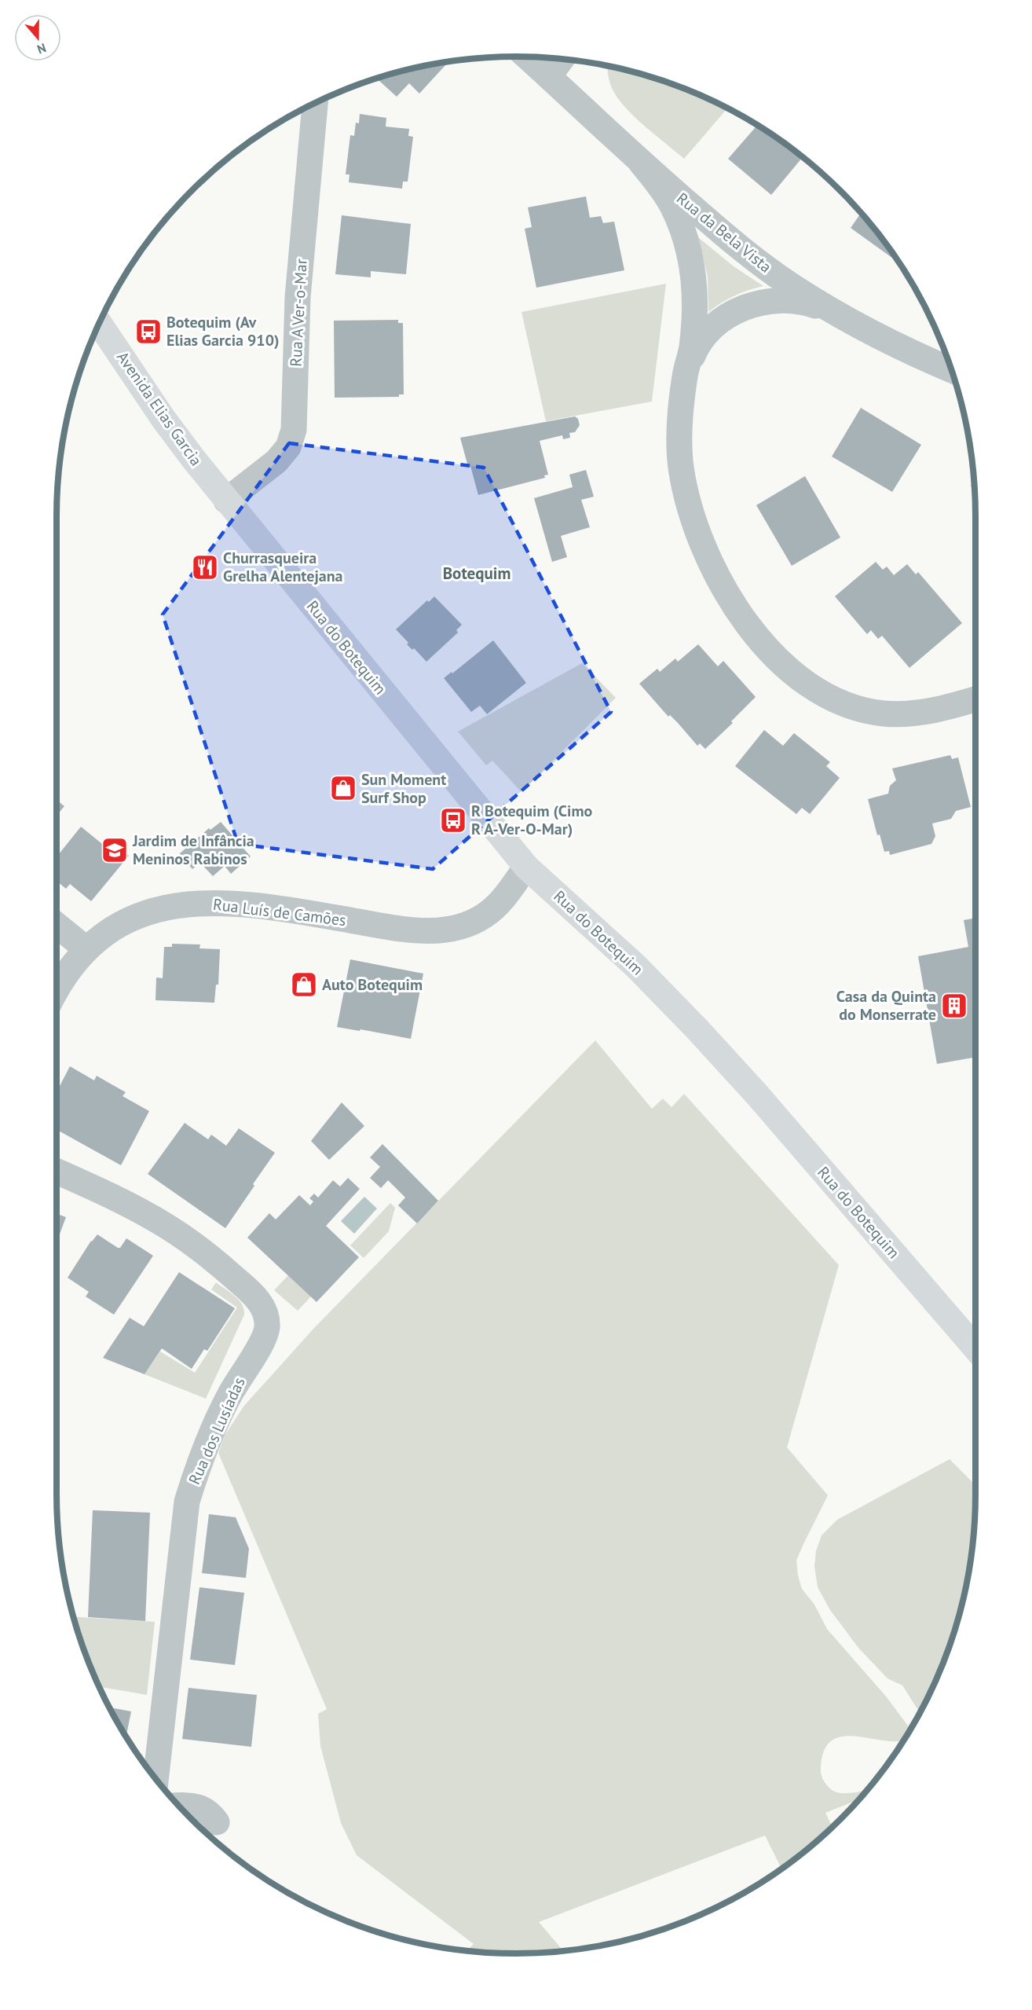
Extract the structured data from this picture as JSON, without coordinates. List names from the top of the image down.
{
  "streets": {
    "main road": ["Avenida Elias Garcia", "Rua do Botequim"],
    "street": [
      "Rua da Bela Vista",
      "Rua A Ver-o-Mar",
      "Rua Luís de Camões",
      "Rua dos Lusíadas"
    ]
  },
  "crossings": [
    ["Rua A Ver-o-Mar", "Avenida Elias Garcia"],
    ["Rua A Ver-o-Mar", "Rua do Botequim"],
    ["Avenida Elias Garcia", "Rua do Botequim"],
    ["Rua do Botequim", "Rua Luís de Camões"]
  ],
  "districts": ["Botequim"],
  "places": {
    "bus stop": ["Botequim (Av Elias Garcia 910)", "R Botequim (Cimo R A-Ver-O-Mar)"],
    "restaurant": ["Churrasqueira Grelha Alentejana"],
    "shop": ["Sun Moment Surf Shop", "Auto Botequim"],
    "school or university": ["Jardim de Infância Meninos Rabinos"],
    "building": ["Casa da Quinta do Monserrate"]
  },
  "north": "bottom"
}
